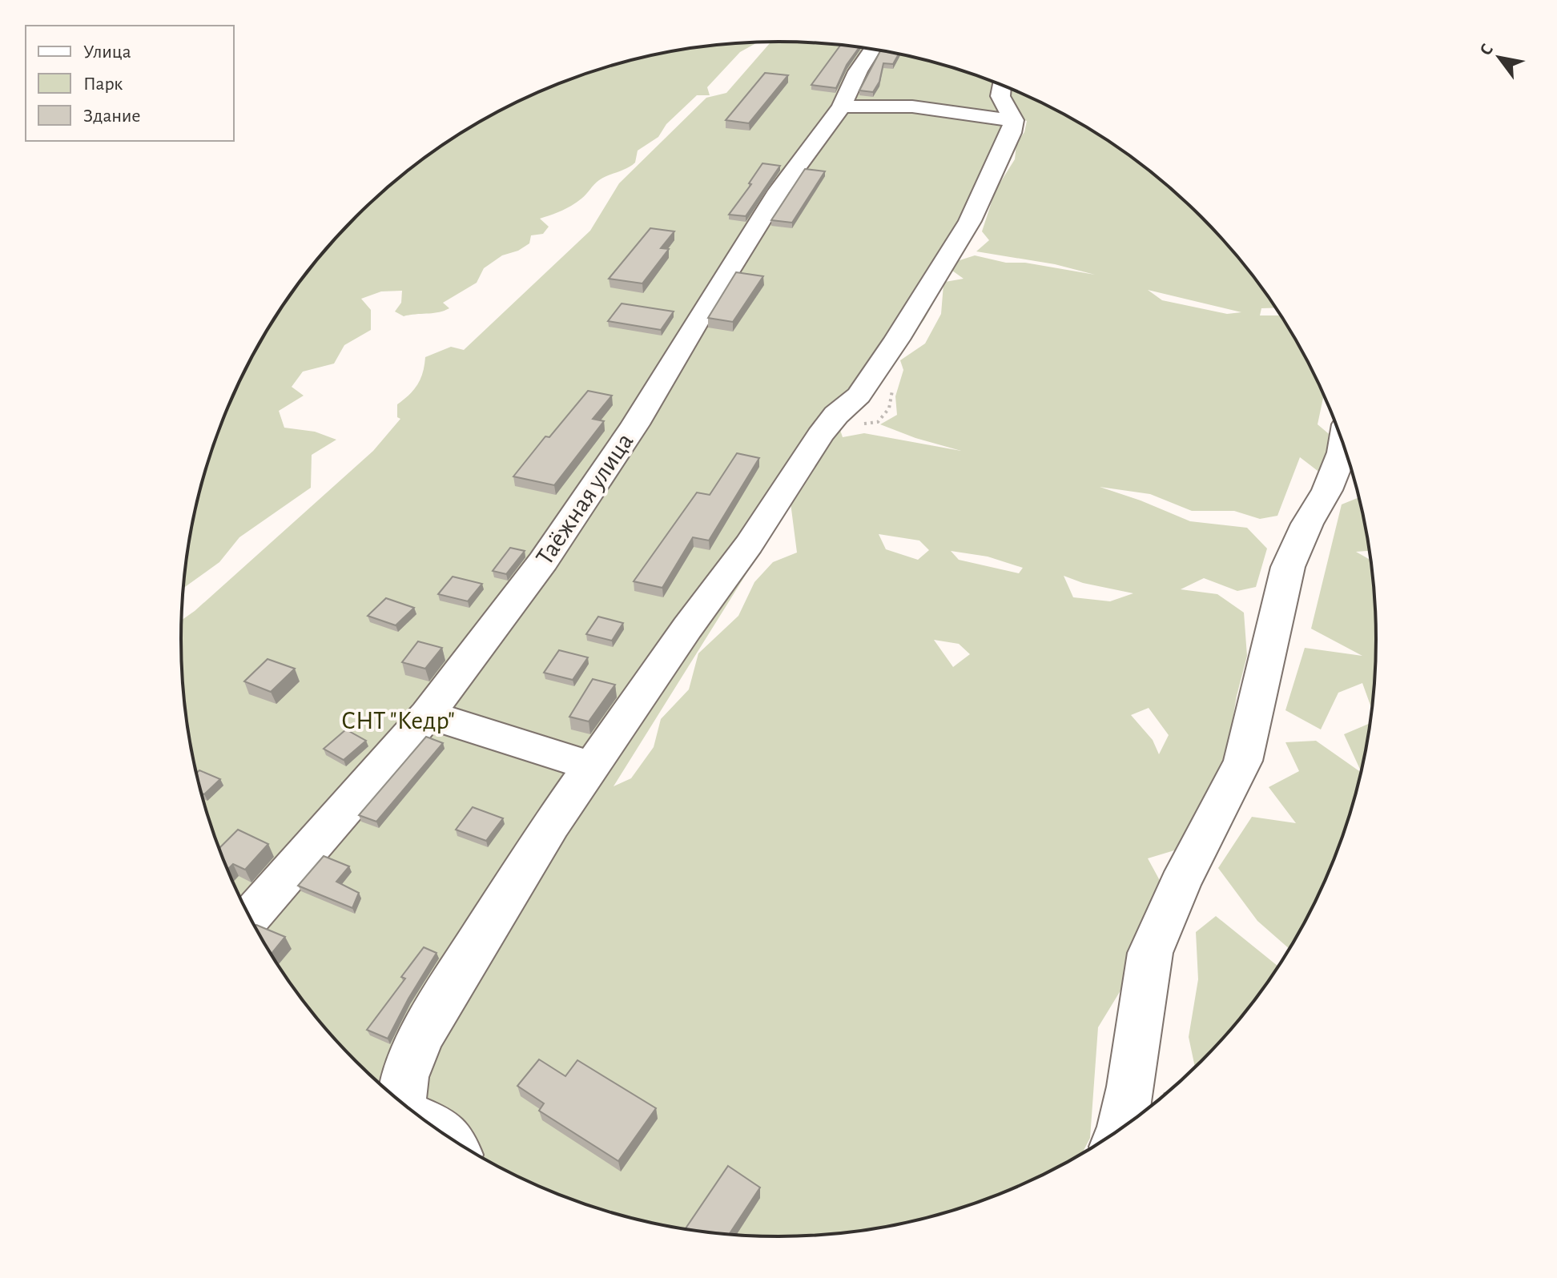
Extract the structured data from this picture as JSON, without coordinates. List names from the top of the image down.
{
  "streets": {
    "street": ["Таёжная улица"]
  },
  "parks": ["СНТ \"Кедр\""],
  "legend": ["Улица", "Парк", "Здание"],
  "north": "top left"
}
